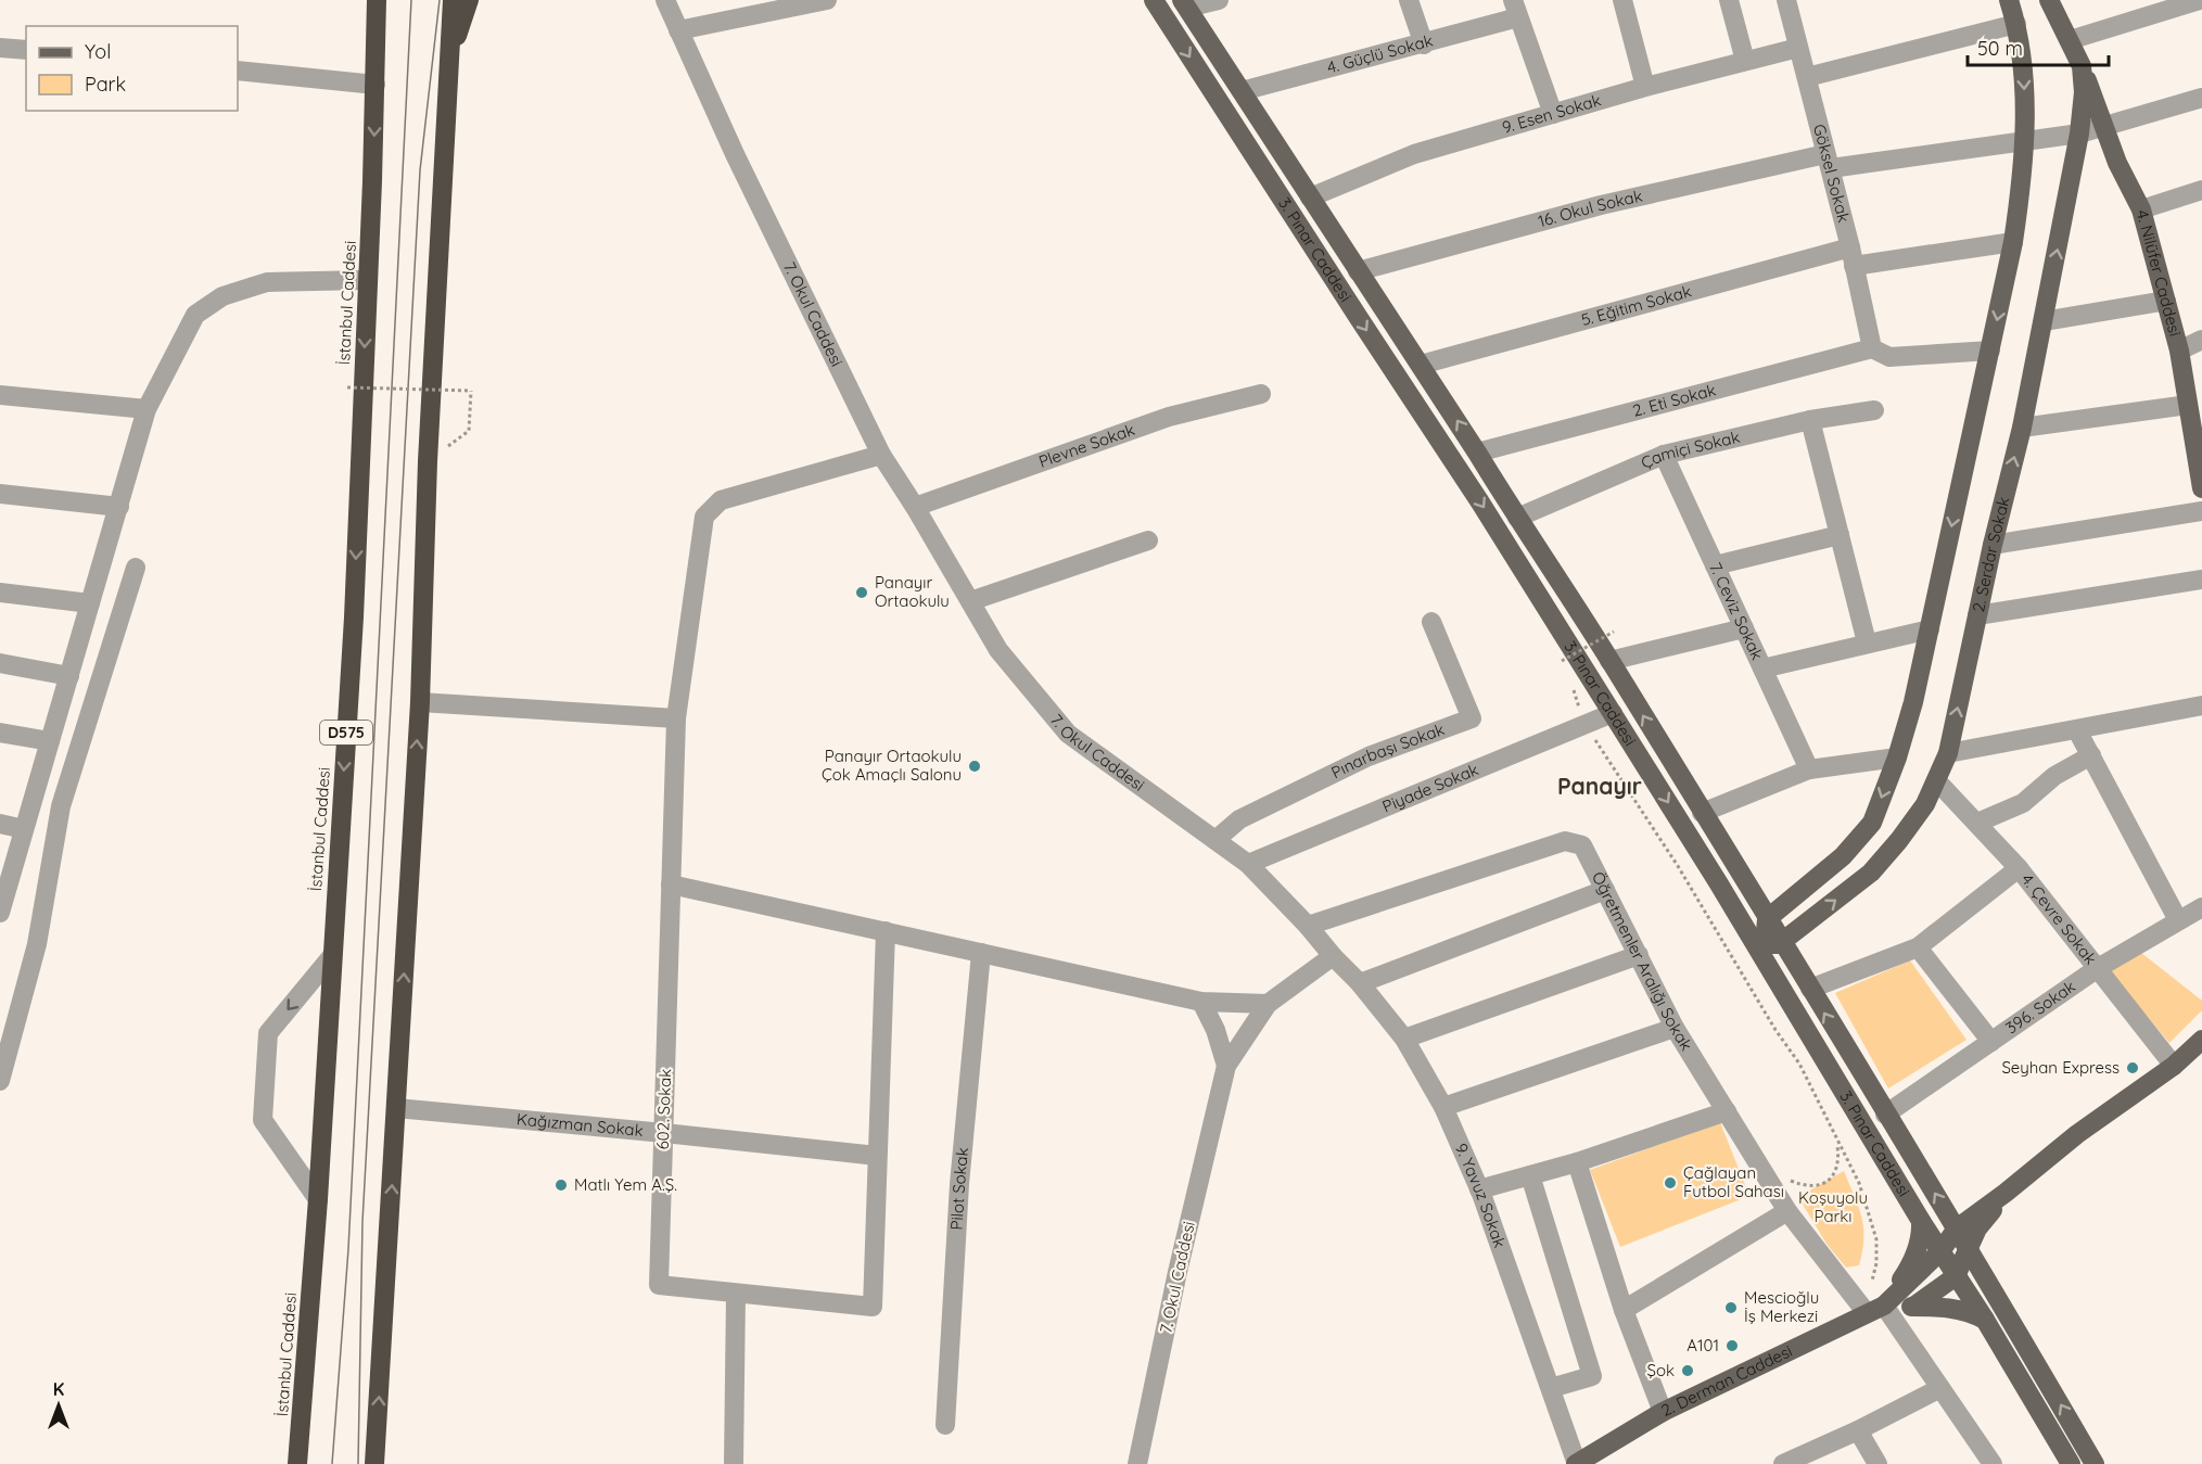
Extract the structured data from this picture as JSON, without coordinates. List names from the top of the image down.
{
  "streets": {
    "highway": ["İstanbul Caddesi", "D575"],
    "main road": [
      "3. Pınar Caddesi",
      "4. Nilüfer Caddesi",
      "2. Serdar Sokak",
      "2. Derman Caddesi"
    ],
    "street": [
      "4. Güçlü Sokak",
      "9. Esen Sokak",
      "Göksel Sokak",
      "16. Okul Sokak",
      "5. Eğitim Sokak",
      "7. Okul Caddesi",
      "2. Eti Sokak",
      "Plevne Sokak",
      "Çamiçi Sokak",
      "7. Ceviz Sokak",
      "Pınarbaşı Sokak",
      "Piyade Sokak",
      "4. Çevre Sokak",
      "Öğretmenler Aralığı Sokak",
      "396. Sokak",
      "602. Sokak",
      "Kağızman Sokak",
      "Pilot Sokak",
      "9. Yavuz Sokak"
    ]
  },
  "crossings": [
    ["9. Esen Sokak", "Göksel Sokak"],
    ["Göksel Sokak", "16. Okul Sokak"],
    ["Göksel Sokak", "5. Eğitim Sokak"],
    ["Göksel Sokak", "2. Eti Sokak"],
    ["16. Okul Sokak", "4. Nilüfer Caddesi"],
    ["16. Okul Sokak", "2. Serdar Sokak"],
    ["3. Pınar Caddesi", "Piyade Sokak"],
    ["4. Nilüfer Caddesi", "2. Serdar Sokak"],
    ["7. Okul Caddesi", "Plevne Sokak"],
    ["7. Okul Caddesi", "Pınarbaşı Sokak"],
    ["7. Okul Caddesi", "Piyade Sokak"],
    ["7. Okul Caddesi", "Öğretmenler Aralığı Sokak"],
    ["7. Okul Caddesi", "602. Sokak"],
    ["7. Okul Caddesi", "9. Yavuz Sokak"],
    ["Çamiçi Sokak", "7. Ceviz Sokak"],
    ["2. Serdar Sokak", "4. Çevre Sokak"],
    ["4. Çevre Sokak", "396. Sokak"],
    ["Öğretmenler Aralığı Sokak", "2. Derman Caddesi"],
    ["602. Sokak", "Kağızman Sokak"],
    ["9. Yavuz Sokak", "2. Derman Caddesi"]
  ],
  "districts": ["Panayır"],
  "parks": ["Koşuyolu Parkı"],
  "places": [
    "Panayır Ortaokulu",
    "Panayır Ortaokulu Çok Amaçlı Salonu",
    "Seyhan Express",
    "Çağlayan Futbol Sahası",
    "Matlı Yem A.Ş.",
    "Mescioğlu İş Merkezi",
    "A101",
    "Şok"
  ],
  "legend": ["Yol", "Park"],
  "scale_bar": "50 m",
  "north": "top"
}
